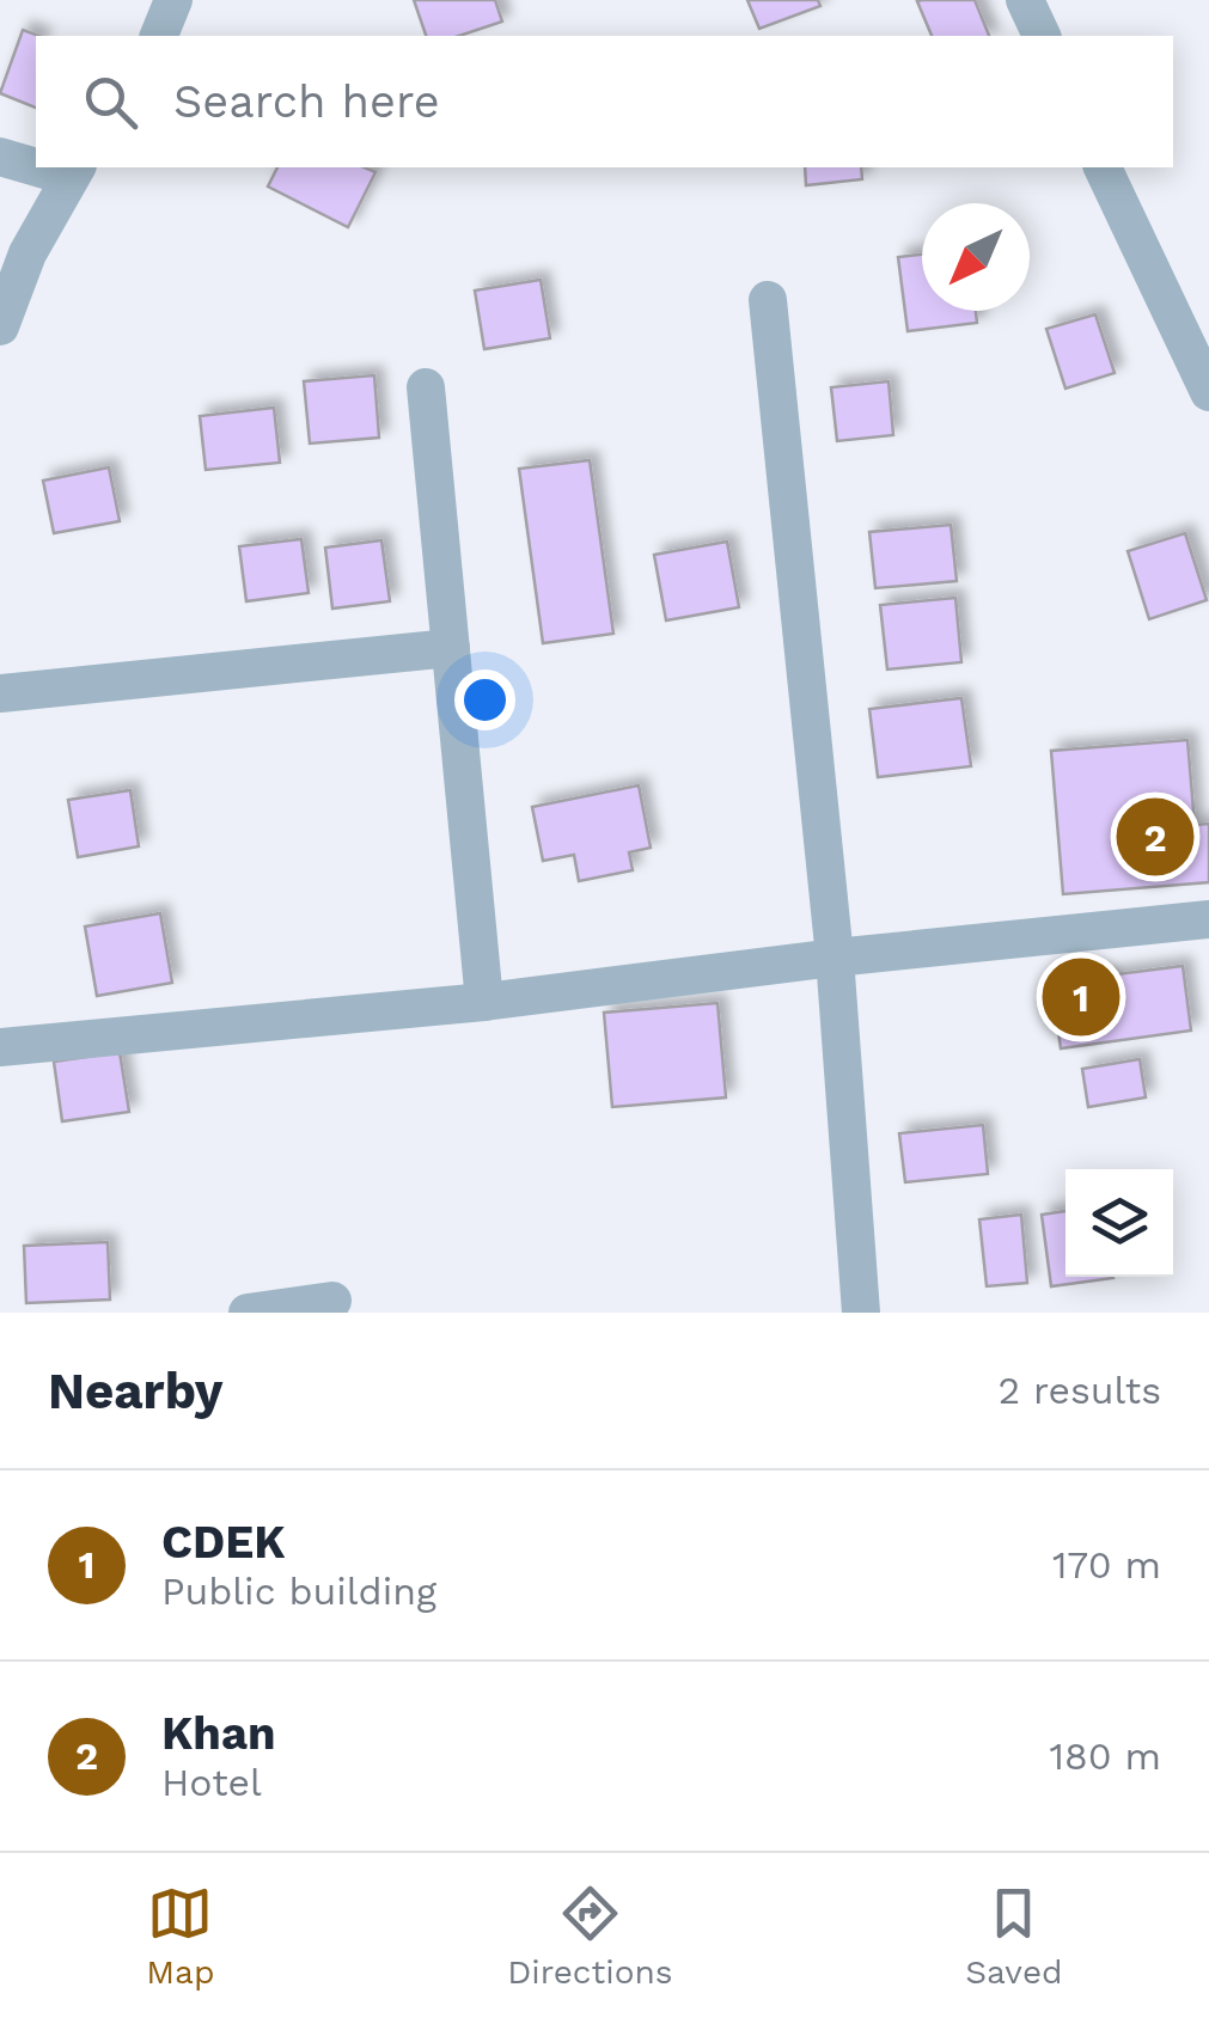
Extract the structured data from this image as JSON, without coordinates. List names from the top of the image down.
{
  "north": "bottom left",
  "page": {
    "search": "Search here",
    "pins": ["2", "1"],
    "heading": ["Nearby", "2 results"],
    "list": [
      {
        "mark": "1",
        "name": "CDEK",
        "note": "Public building",
        "value": "170 m"
      },
      {
        "mark": "2",
        "name": "Khan",
        "note": "Hotel",
        "value": "180 m"
      }
    ],
    "nav": ["Map", "Directions", "Saved"]
  }
}
